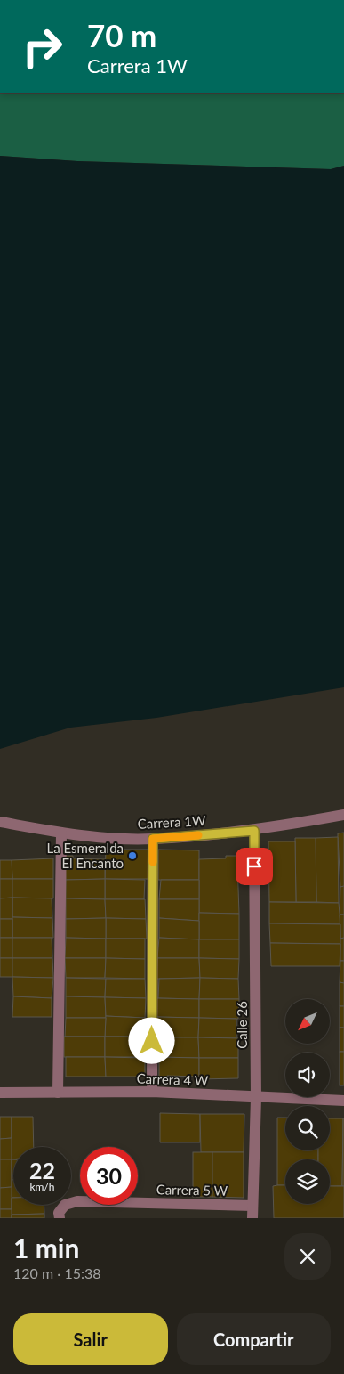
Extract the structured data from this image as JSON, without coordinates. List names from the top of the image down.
{
  "streets": {
    "street": [
      "Carrera 1W",
      "Calle 26",
      "Carrera 4 W",
      "Carrera 5 W"
    ]
  },
  "crossings": [
    ["Carrera 1W", "Calle 26"],
    ["Calle 26", "Carrera 4 W"],
    ["Calle 26", "Carrera 5 W"]
  ],
  "places": ["La Esmeralda El Encanto"],
  "north": "bottom left",
  "page": {
    "turn": ["70 m", "Carrera 1W"],
    "speed": "22 km/h",
    "limit": "30",
    "heading": ["1 min", "120 m · 15:38"],
    "buttons": ["Salir", "Compartir"]
  }
}
